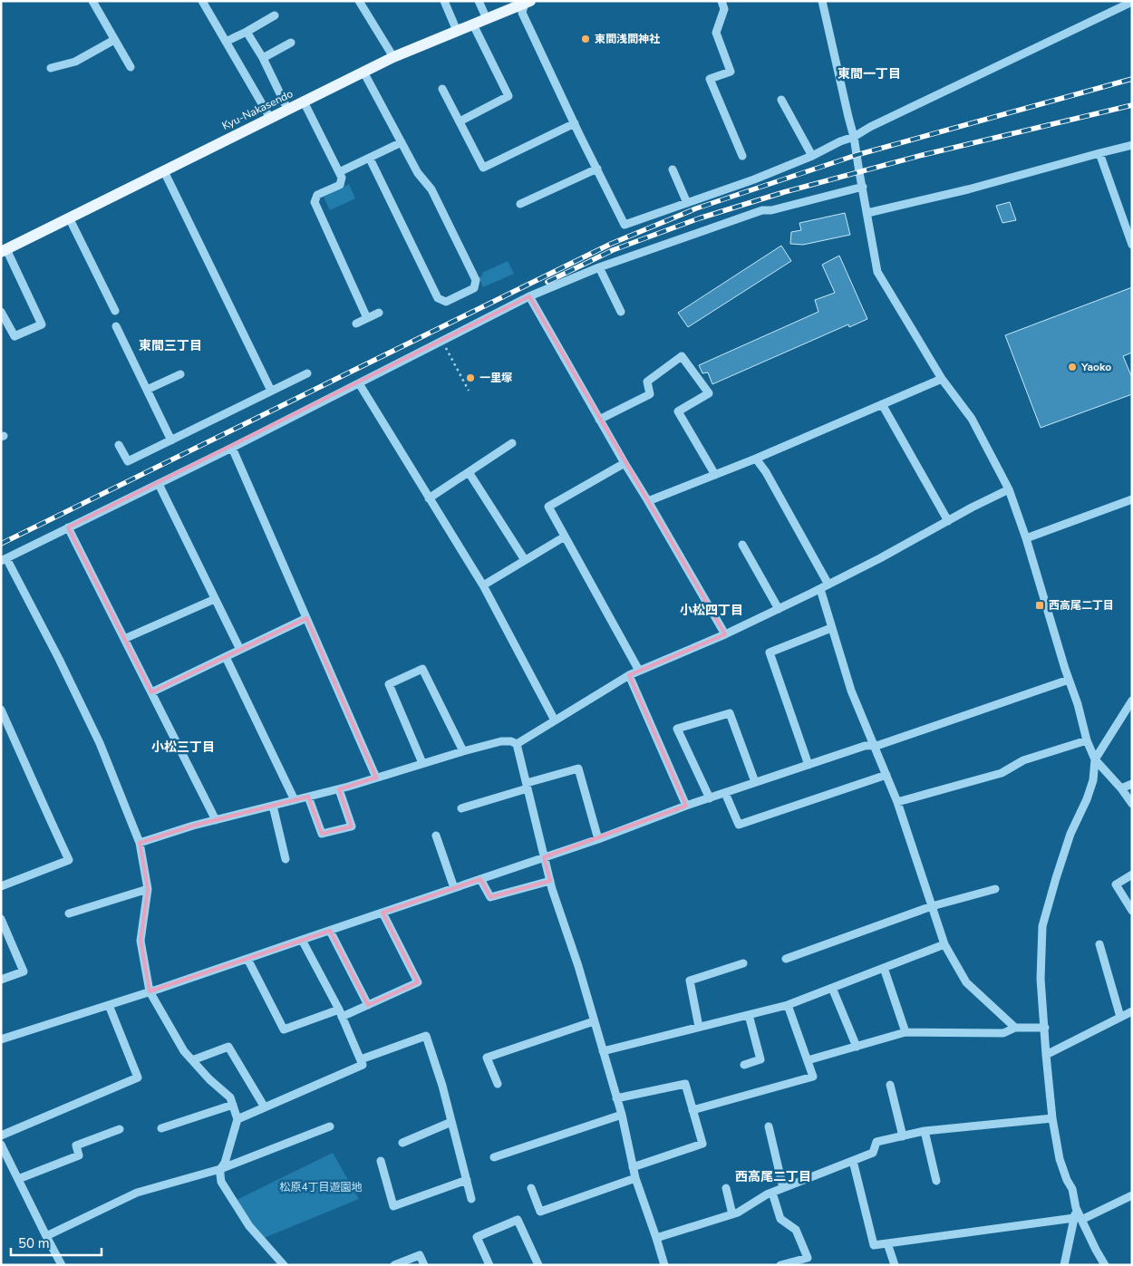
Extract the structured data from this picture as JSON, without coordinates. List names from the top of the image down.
{
  "streets": {
    "main road": ["Kyu-Nakasendo"]
  },
  "districts": [
    "東間一丁目",
    "東間三丁目",
    "小松四丁目",
    "小松三丁目",
    "西高尾二丁目"
  ],
  "parks": ["松原4丁目遊園地"],
  "places": {
    "other": ["東間浅間神社", "Yaoko", "一里塚"],
    "transit": ["西高尾二丁目"]
  },
  "scale_bar": "50 m"
}
